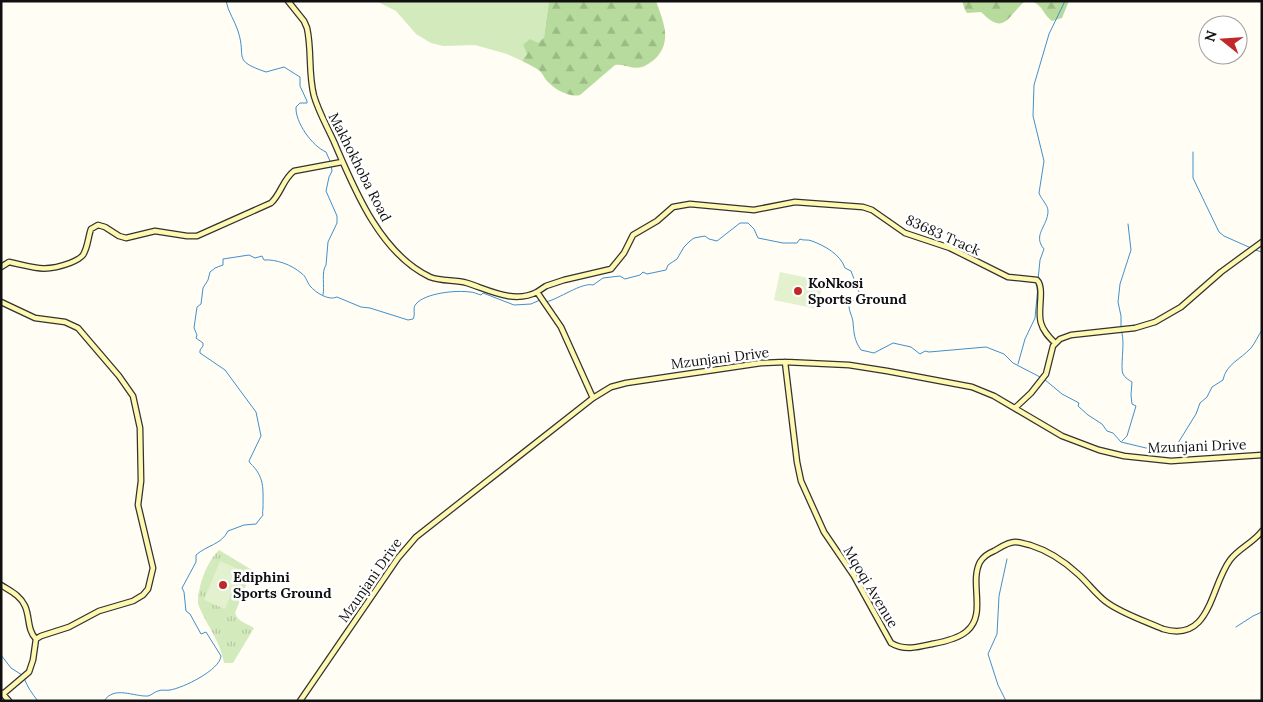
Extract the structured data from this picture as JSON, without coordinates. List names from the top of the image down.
{
  "streets": {
    "street": [
      "Makhokhoba Road",
      "83683 Track",
      "Mzunjani Drive",
      "Mqoqi Avenue"
    ]
  },
  "crossings": [
    ["Makhokhoba Road", "83683 Track"],
    ["Mzunjani Drive", "Mqoqi Avenue"]
  ],
  "places": ["KoNkosi Sports Ground", "Ediphini Sports Ground"],
  "north": "left"
}
